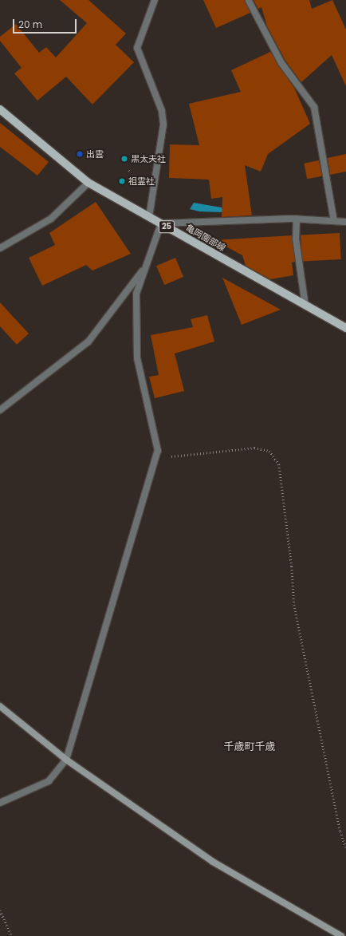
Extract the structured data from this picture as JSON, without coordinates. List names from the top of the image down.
{
  "streets": {
    "main road": ["25", "亀岡園部線"]
  },
  "districts": ["千歳町千歳"],
  "places": ["出雲", "黒太夫社", "祖霊社"],
  "scale_bar": "20 m"
}
